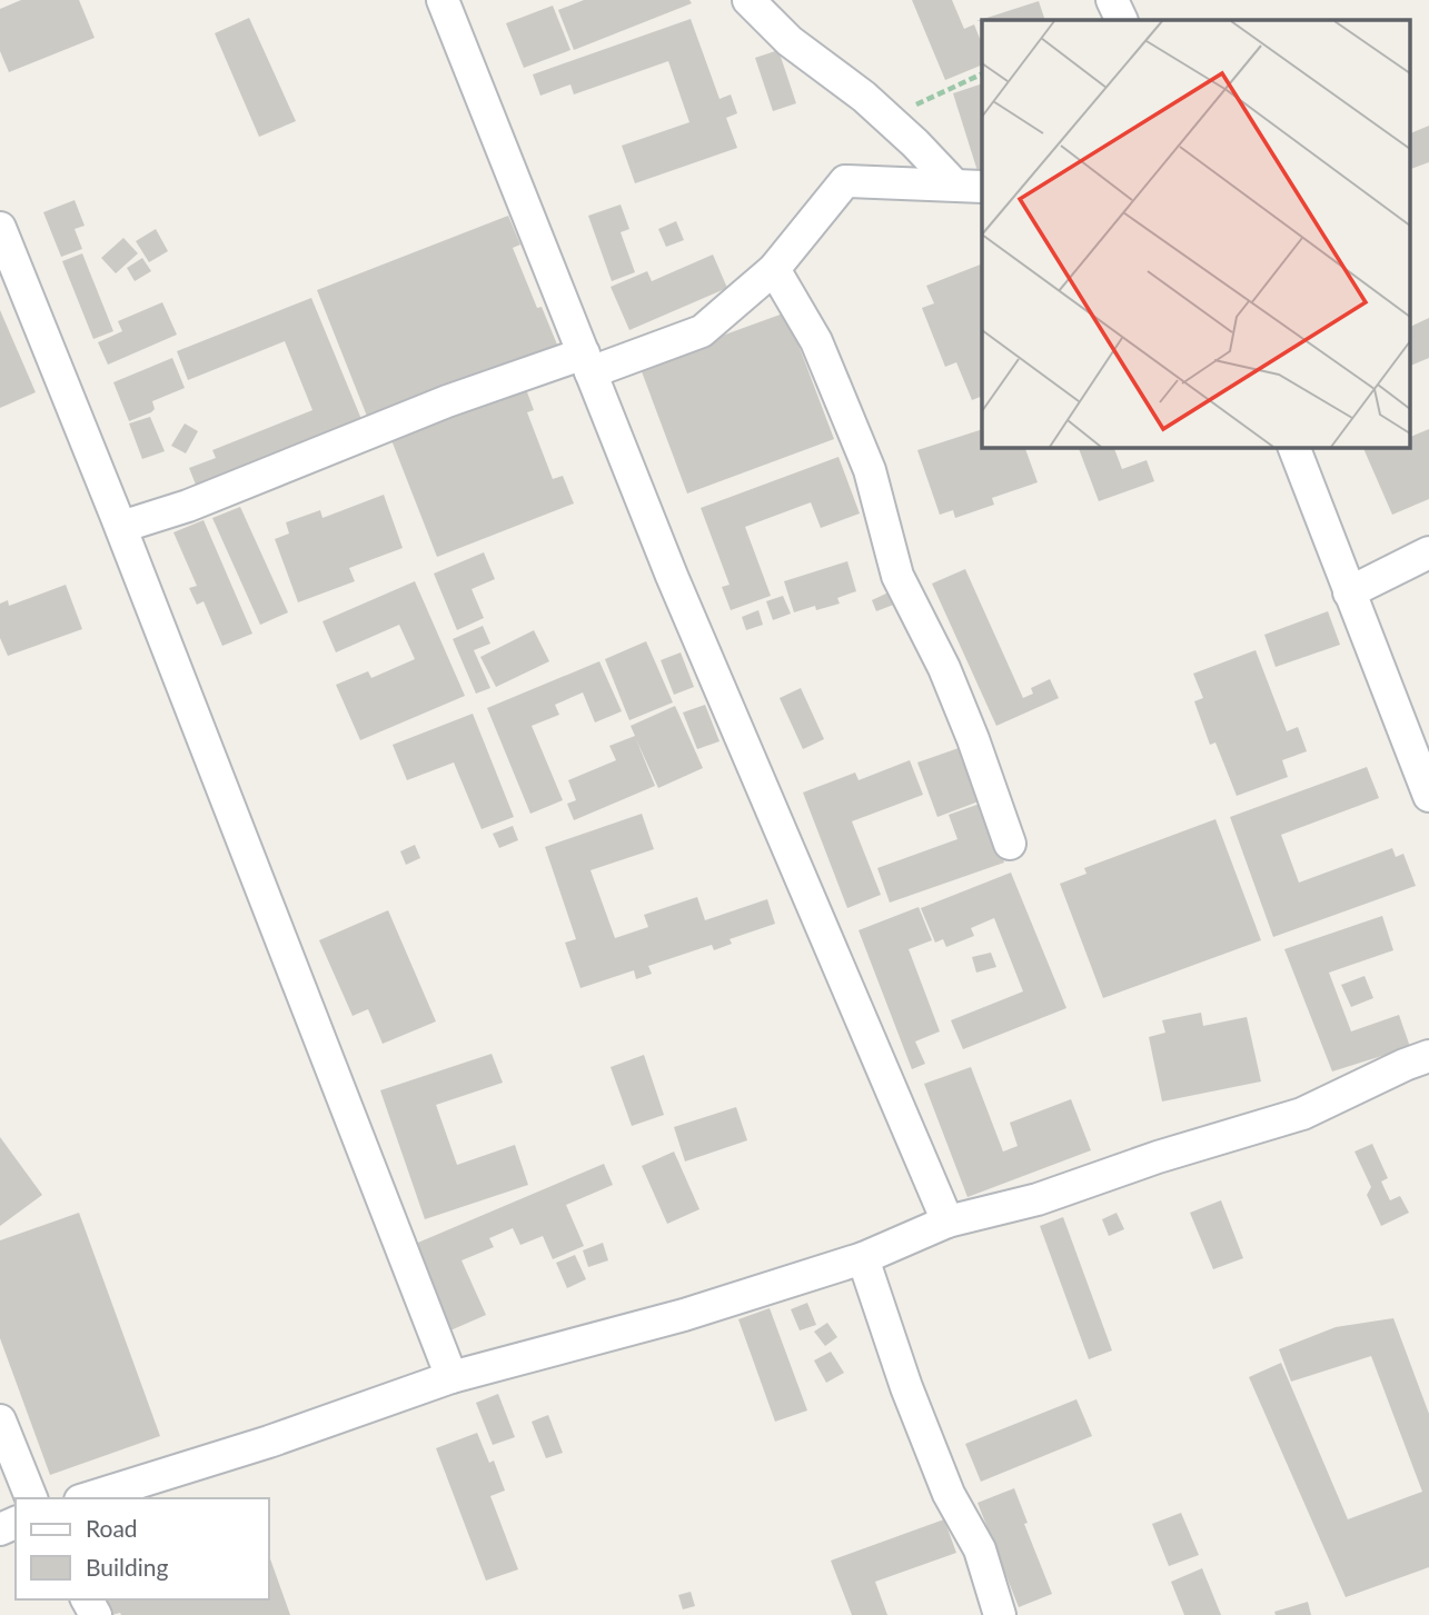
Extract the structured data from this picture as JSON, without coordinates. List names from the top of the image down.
{
  "legend": ["Road", "Building"]
}
